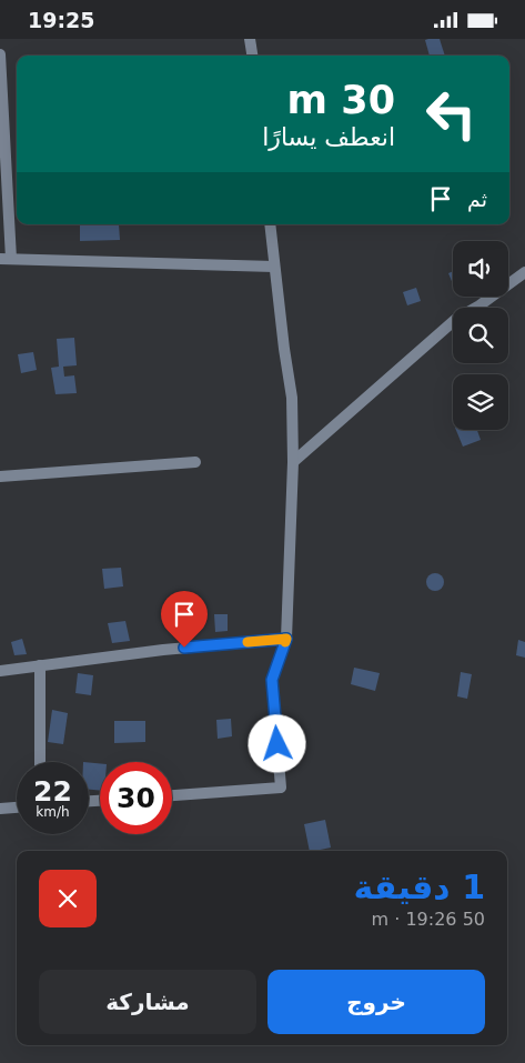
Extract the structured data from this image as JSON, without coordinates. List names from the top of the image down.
{
  "page": {
    "status": "19:25",
    "turn": ["30 m", "انعطف يسارًا"],
    "then": "ثم",
    "speed": "22 km/h",
    "limit": "30",
    "heading": ["1 دقيقة", "50 m · 19:26"],
    "buttons": ["خروج", "مشاركة"]
  }
}
